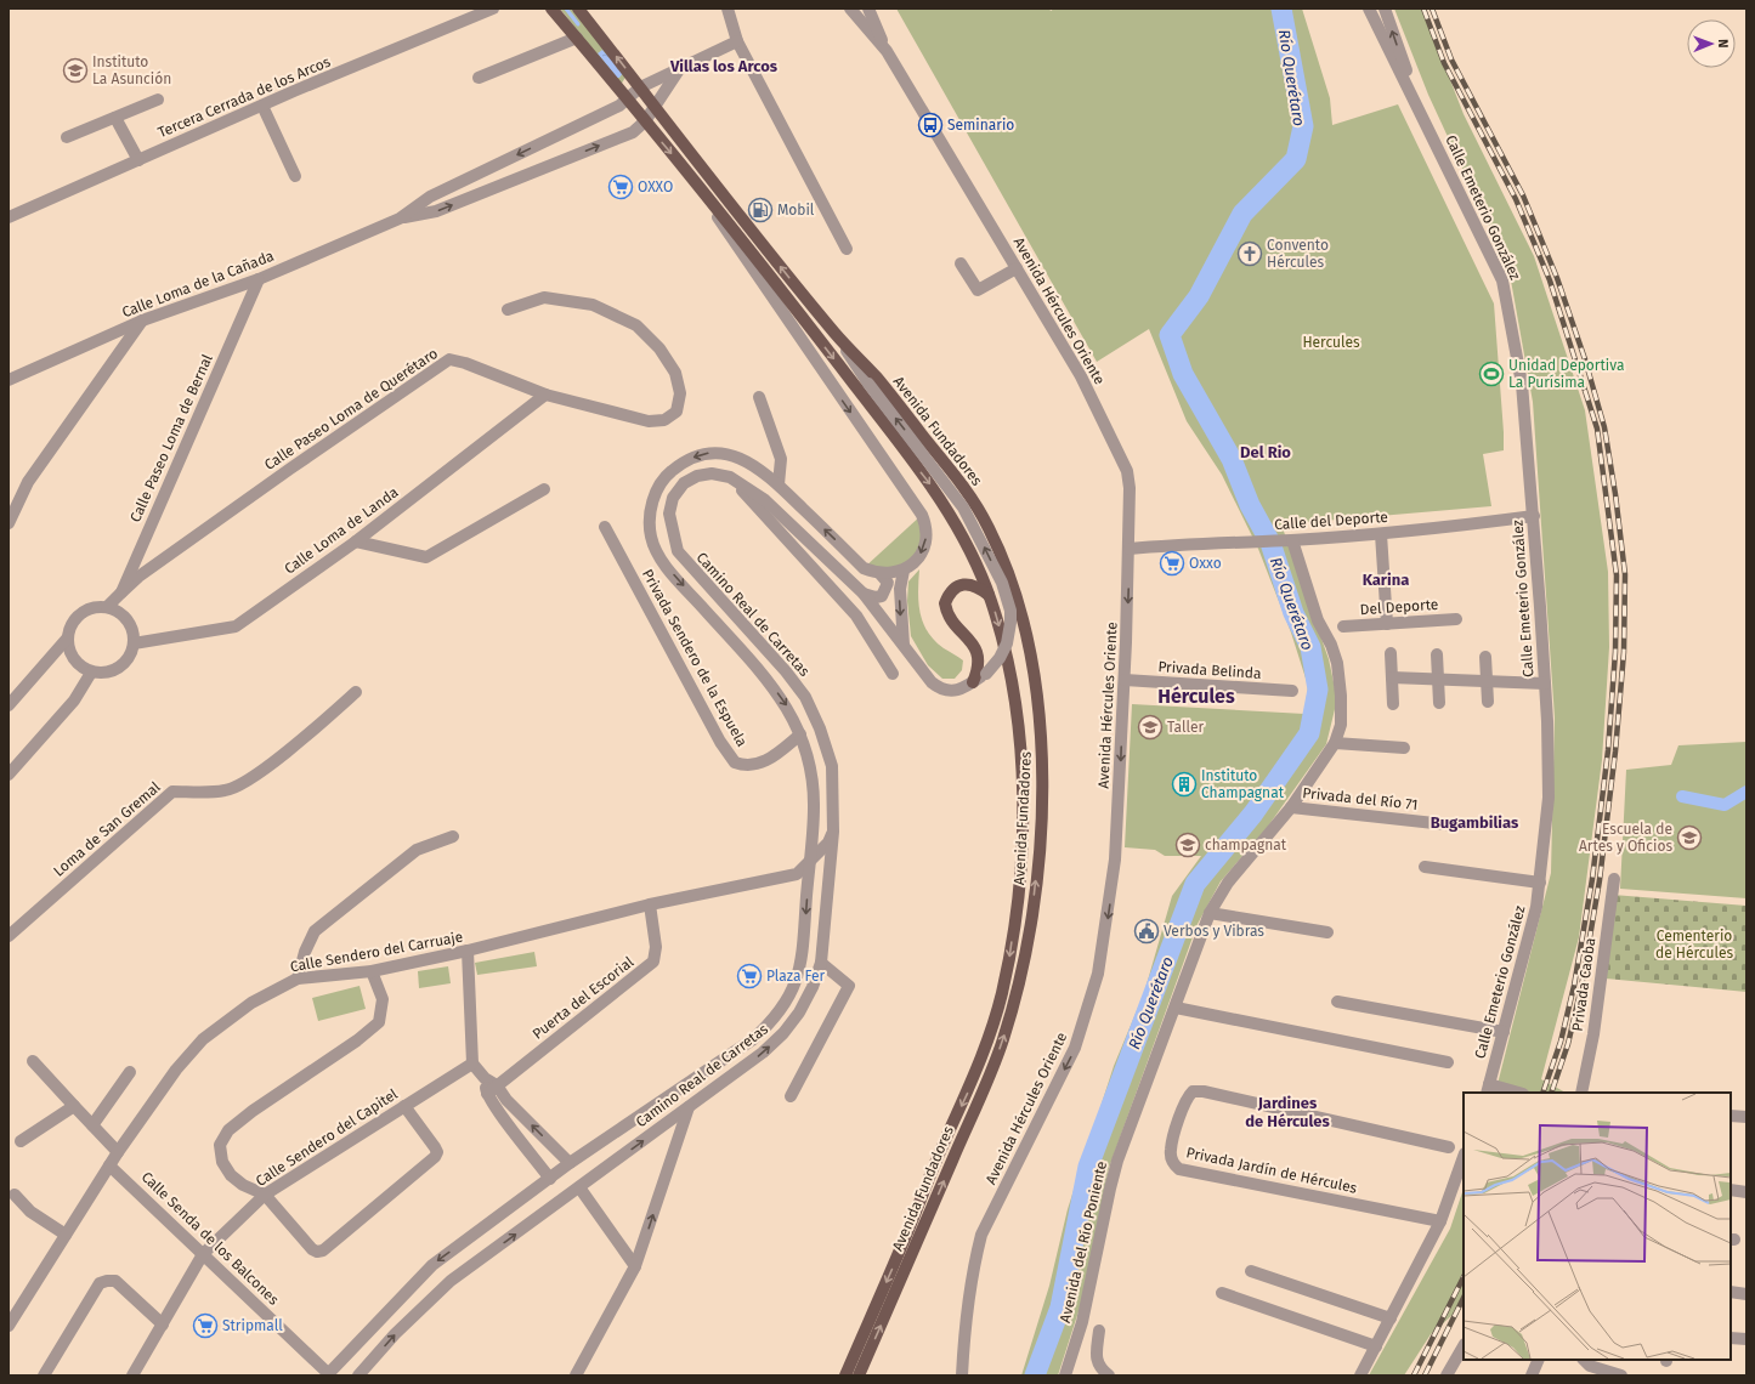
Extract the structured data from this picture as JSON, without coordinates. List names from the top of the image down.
{
  "streets": {
    "main road": ["Avenida Fundadores"],
    "street": [
      "Tercera Cerrada de los Arcos",
      "Calle Emeterio González",
      "Calle Loma de la Cañada",
      "Avenida Hércules Oriente",
      "Calle Paseo Loma de Querétaro",
      "Calle Paseo Loma de Bernal",
      "Calle del Deporte",
      "Calle Loma de Landa",
      "Del Deporte",
      "Camino Real de Carretas",
      "Privada Sendero de la Espuela",
      "Privada Belinda",
      "Privada del Río 71",
      "Loma de San Gremal",
      "Calle Sendero del Carruaje",
      "Privada Caoba",
      "Puerta del Escorial",
      "Calle Sendero del Capitel",
      "Privada Jardín de Hércules",
      "Calle Senda de los Balcones",
      "Avenida del Río Poniente"
    ]
  },
  "crossings": [
    ["Calle Emeterio González", "Calle del Deporte"],
    ["Calle Loma de la Cañada", "Avenida Fundadores"],
    ["Calle Loma de la Cañada", "Calle Paseo Loma de Bernal"],
    ["Avenida Hércules Oriente", "Calle del Deporte"],
    ["Avenida Hércules Oriente", "Privada Belinda"],
    ["Calle Paseo Loma de Querétaro", "Calle Paseo Loma de Bernal"],
    ["Calle Paseo Loma de Querétaro", "Calle Loma de Landa"],
    ["Calle Paseo Loma de Bernal", "Calle Loma de Landa"],
    ["Calle del Deporte", "Avenida del Río Poniente"],
    ["Camino Real de Carretas", "Privada Sendero de la Espuela"],
    ["Camino Real de Carretas", "Calle Sendero del Carruaje"],
    ["Camino Real de Carretas", "Calle Senda de los Balcones"],
    ["Privada del Río 71", "Avenida del Río Poniente"],
    ["Calle Sendero del Carruaje", "Puerta del Escorial"],
    ["Calle Sendero del Carruaje", "Calle Senda de los Balcones"],
    ["Calle Sendero del Capitel", "Calle Senda de los Balcones"]
  ],
  "one_way": ["Avenida Hércules Oriente"],
  "districts": [
    "Villas los Arcos",
    "Del Rio",
    "Karina",
    "Hércules",
    "Bugambilias",
    "Jardines de Hércules"
  ],
  "water": ["Río Querétaro"],
  "parks": ["Hercules", "Cementerio de Hércules"],
  "places": {
    "school or university": [
      "Instituto La Asunción",
      "Taller",
      "Escuela de Artes y Oficios",
      "champagnat"
    ],
    "bus stop": ["Seminario"],
    "supermarket": [
      "OXXO",
      "Oxxo",
      "Plaza Fer",
      "Stripmall"
    ],
    "fuel station": ["Mobil"],
    "church": ["Convento Hércules"],
    "sports": ["Unidad Deportiva La Purísima"],
    "building": ["Instituto Champagnat"],
    "public building": ["Verbos y Vibras"]
  },
  "north": "right"
}
